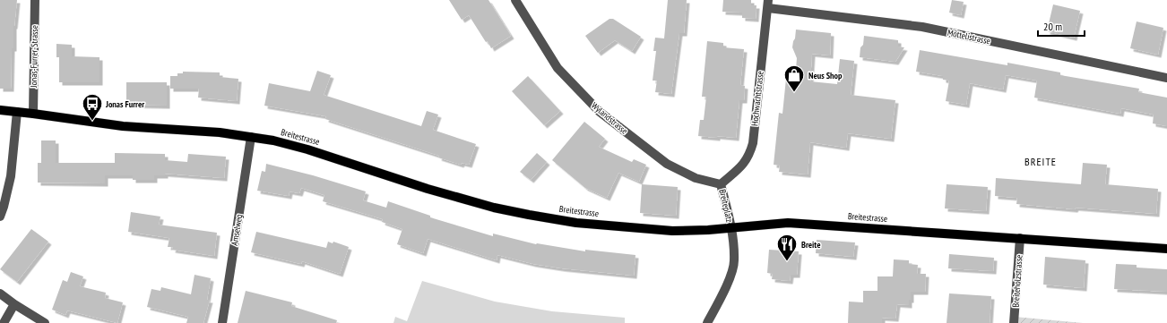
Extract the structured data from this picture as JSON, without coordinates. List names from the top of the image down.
{
  "streets": {
    "main road": ["Breitestrasse"],
    "street": [
      "Möttelistrasse",
      "Jonas-Furrer-Strasse",
      "Hochwachtstrasse",
      "Wylandstrasse",
      "Breiteplatz",
      "Amselweg",
      "Breiteholzstrasse"
    ]
  },
  "crossings": [
    ["Möttelistrasse", "Hochwachtstrasse"],
    ["Jonas-Furrer-Strasse", "Breitestrasse"],
    ["Hochwachtstrasse", "Wylandstrasse"],
    ["Hochwachtstrasse", "Breiteplatz"],
    ["Wylandstrasse", "Breiteplatz"],
    ["Breitestrasse", "Breiteplatz"],
    ["Breitestrasse", "Amselweg"],
    ["Breitestrasse", "Breiteholzstrasse"]
  ],
  "districts": ["BREITE"],
  "places": {
    "shop": ["Neus Shop"],
    "bus stop": ["Jonas Furrer"],
    "restaurant": ["Breite"]
  },
  "scale_bar": "20 m"
}
